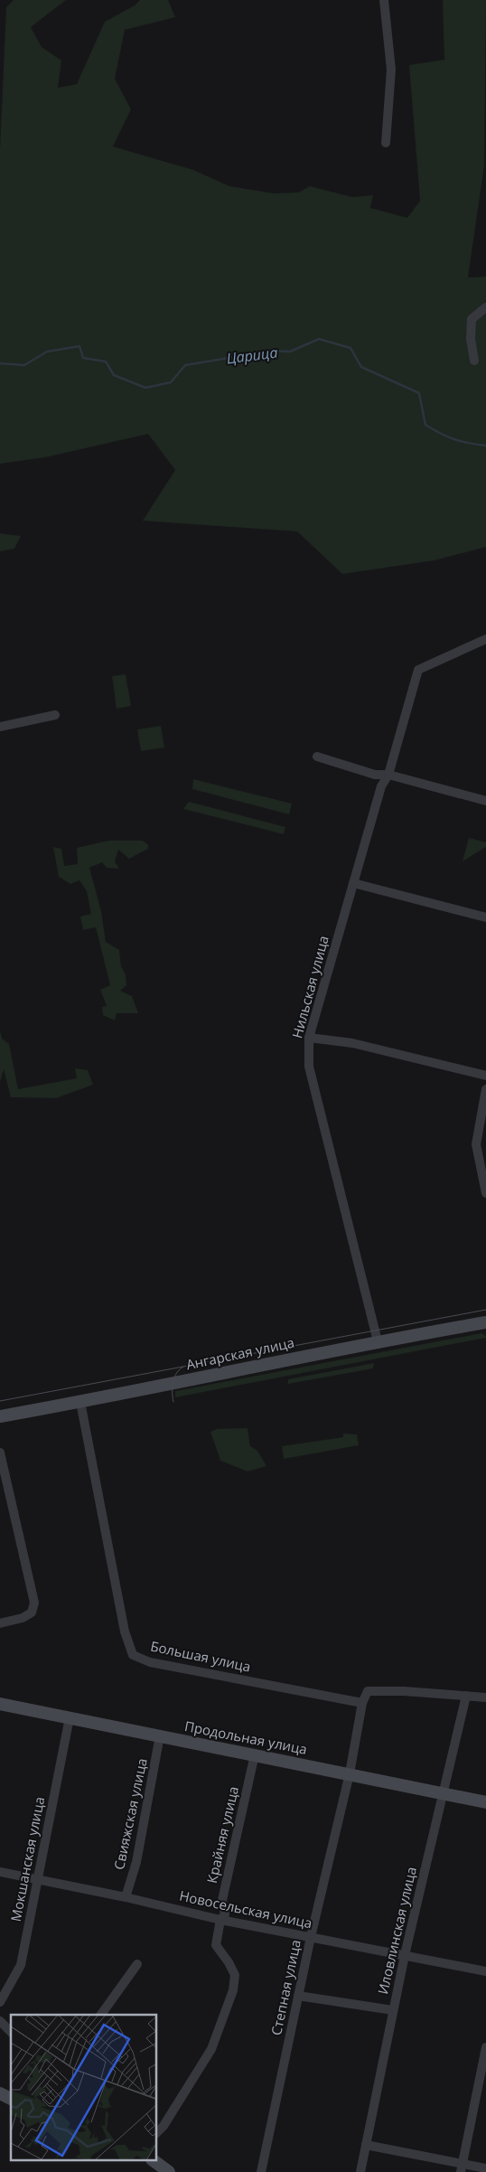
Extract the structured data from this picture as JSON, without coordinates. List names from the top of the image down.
{
  "streets": {
    "main road": ["Ангарская улица", "Продольная улица"],
    "street": [
      "Нильская улица",
      "Большая улица",
      "Свияжская улица",
      "Крайняя улица",
      "Мокшанская улица",
      "Новосельская улица",
      "Иловлинская улица",
      "Степная улица"
    ]
  },
  "crossings": [
    ["Нильская улица", "Ангарская улица"],
    ["Ангарская улица", "Большая улица"],
    ["Большая улица", "Степная улица"],
    ["Продольная улица", "Свияжская улица"],
    ["Продольная улица", "Крайняя улица"],
    ["Продольная улица", "Мокшанская улица"],
    ["Продольная улица", "Иловлинская улица"],
    ["Продольная улица", "Степная улица"],
    ["Свияжская улица", "Новосельская улица"],
    ["Крайняя улица", "Новосельская улица"],
    ["Мокшанская улица", "Новосельская улица"],
    ["Новосельская улица", "Иловлинская улица"],
    ["Новосельская улица", "Степная улица"]
  ],
  "water": ["Царица"]
}
